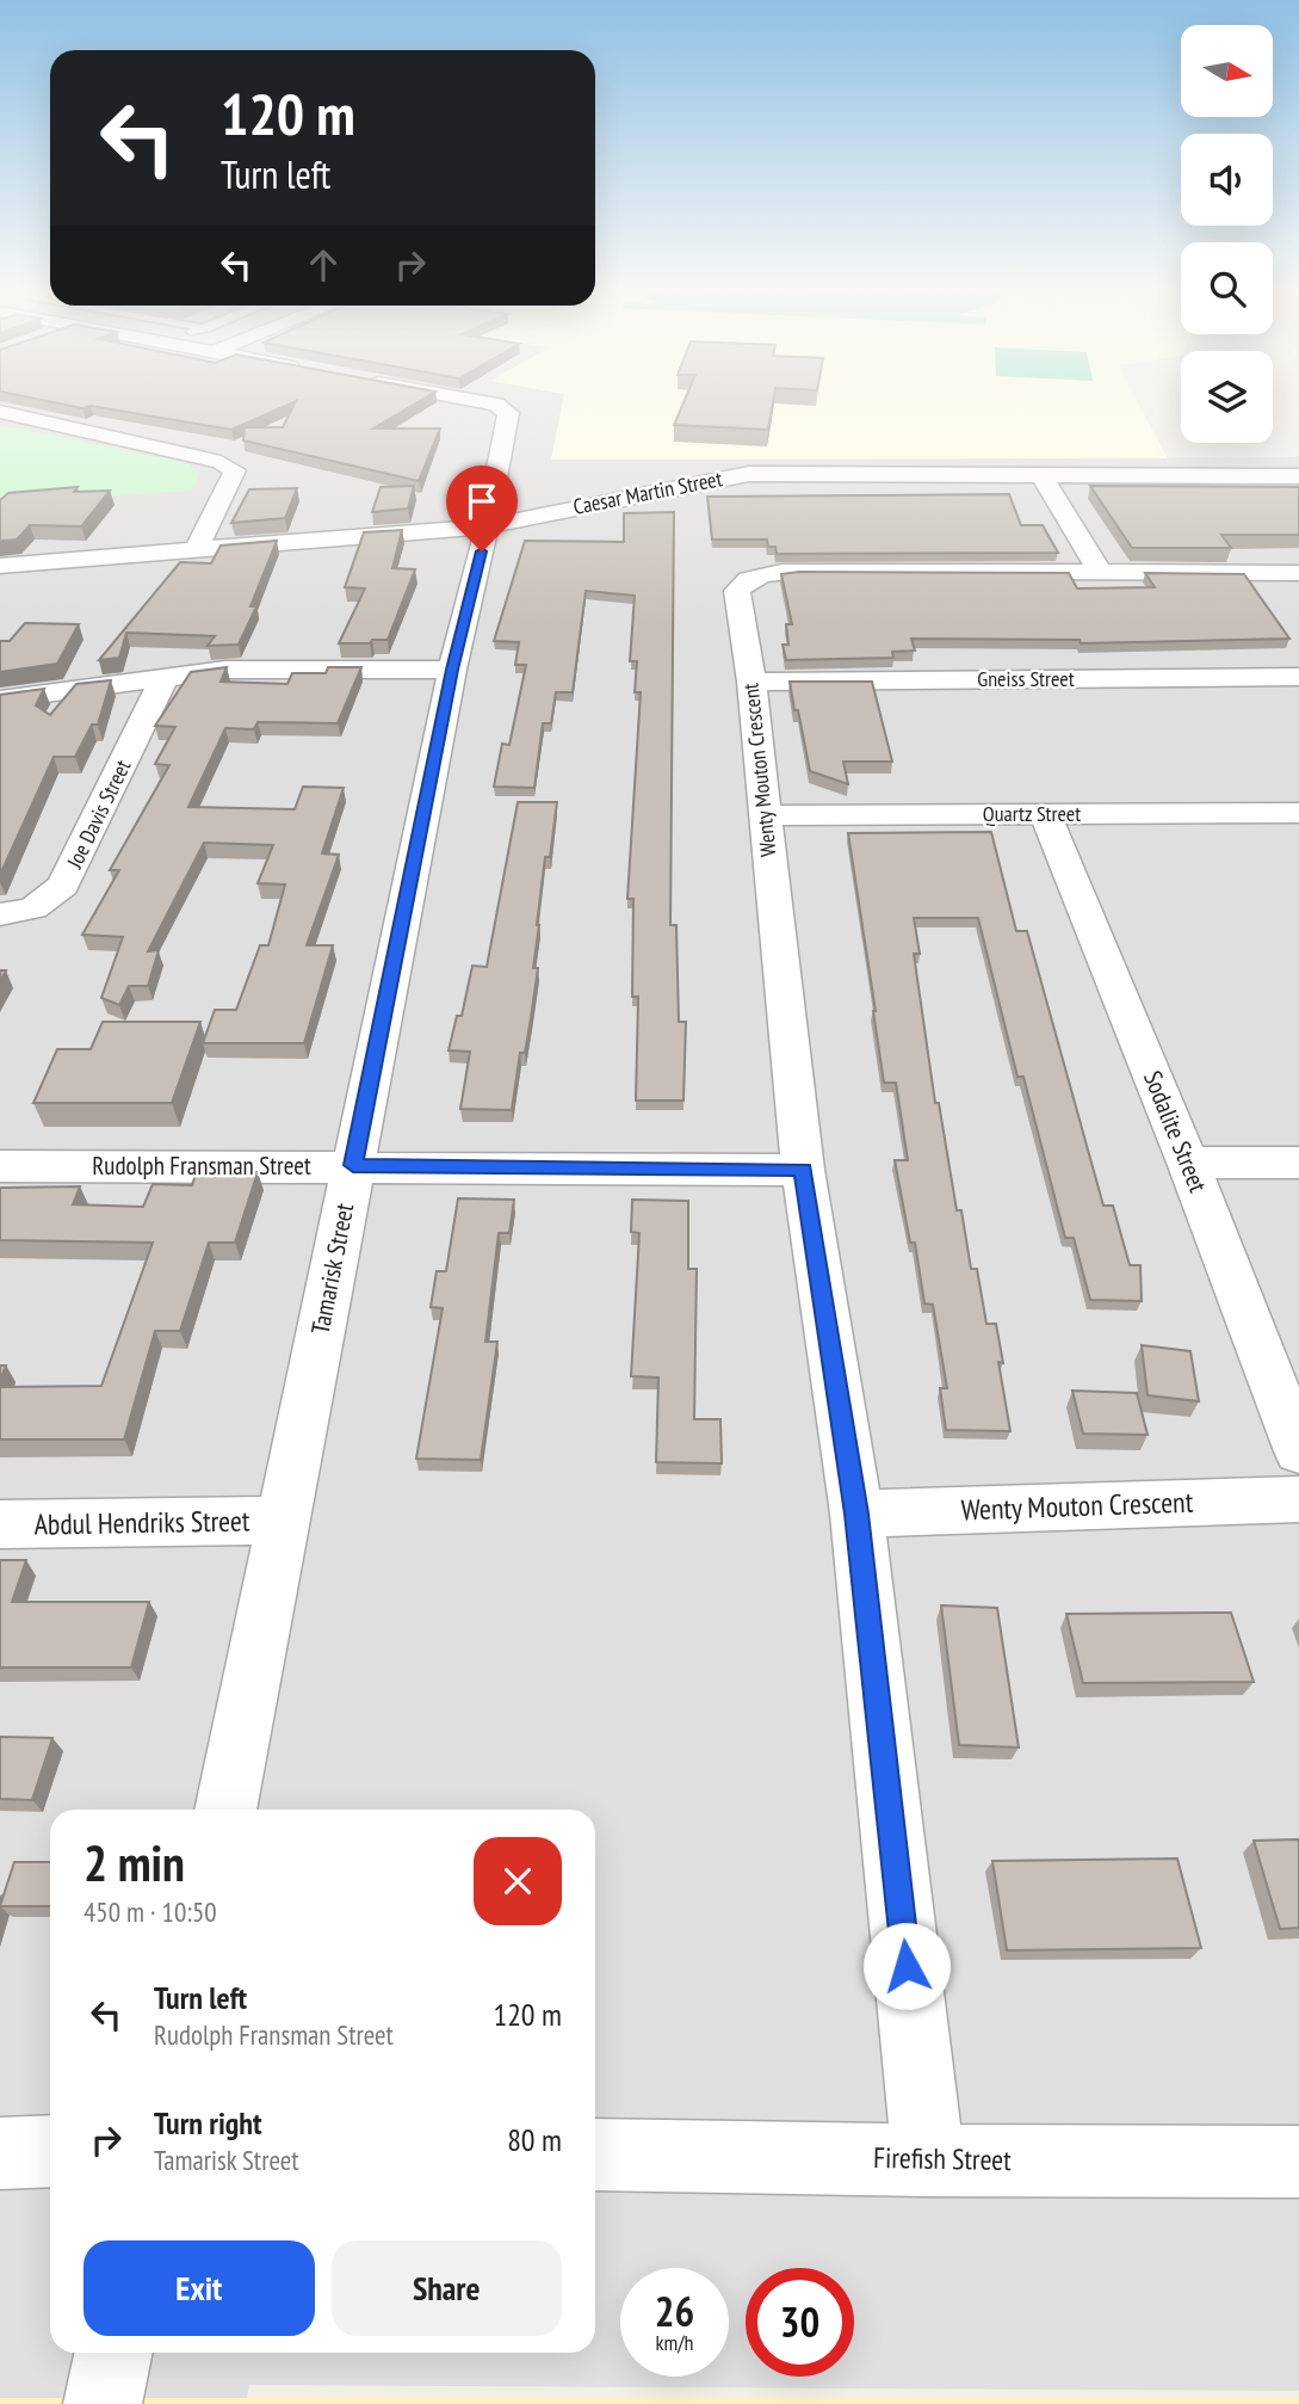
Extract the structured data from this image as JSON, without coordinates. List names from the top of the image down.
{
  "streets": {
    "street": [
      "Caesar Martin Street",
      "Gneiss Street",
      "Wenty Mouton Crescent",
      "Joe Davis Street",
      "Quartz Street",
      "Sodalite Street",
      "Rudolph Fransman Street",
      "Tamarisk Street",
      "Abdul Hendriks Street",
      "Firefish Street"
    ]
  },
  "crossings": [
    ["Caesar Martin Street", "Tamarisk Street"],
    ["Gneiss Street", "Wenty Mouton Crescent"],
    ["Wenty Mouton Crescent", "Quartz Street"],
    ["Wenty Mouton Crescent", "Rudolph Fransman Street"],
    ["Wenty Mouton Crescent", "Firefish Street"],
    ["Quartz Street", "Sodalite Street"],
    ["Rudolph Fransman Street", "Tamarisk Street"],
    ["Tamarisk Street", "Abdul Hendriks Street"]
  ],
  "north": "right",
  "page": {
    "turn": ["120 m", "Turn left"],
    "heading": ["2 min", "450 m · 10:50"],
    "list": [
      {
        "name": "Turn left",
        "note": "Rudolph Fransman Street",
        "value": "120 m"
      },
      {
        "name": "Turn right",
        "note": "Tamarisk Street",
        "value": "80 m"
      }
    ],
    "buttons": ["Exit", "Share"],
    "speed": "26 km/h",
    "limit": "30"
  }
}
